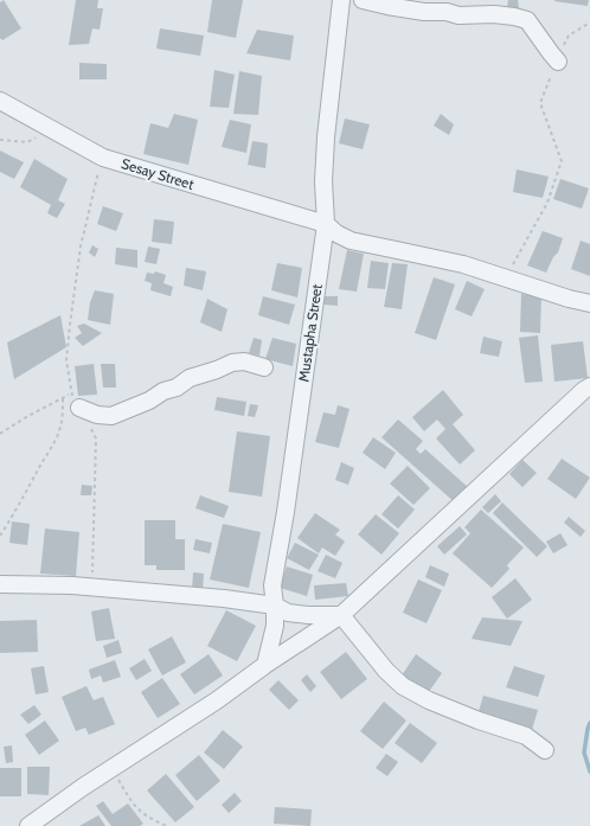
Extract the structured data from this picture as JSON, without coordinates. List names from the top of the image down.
{
  "streets": {
    "street": ["Sesay Street", "Mustapha Street"]
  },
  "crossings": [
    ["Sesay Street", "Mustapha Street"]
  ]
}
